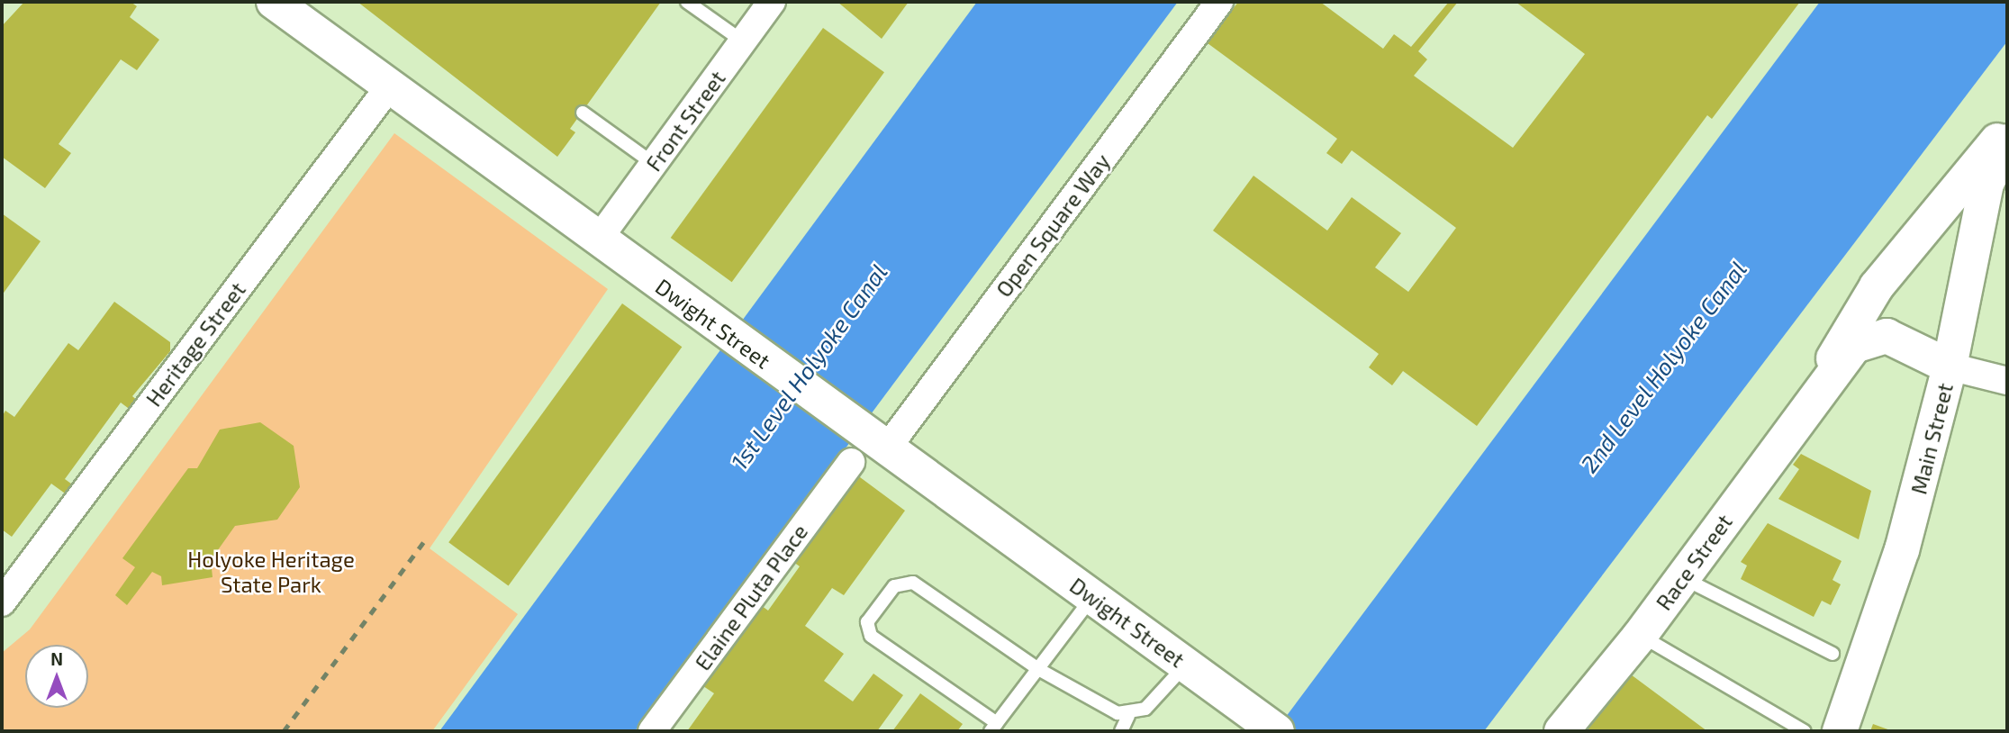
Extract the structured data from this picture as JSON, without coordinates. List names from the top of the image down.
{
  "streets": {
    "street": [
      "Front Street",
      "Open Square Way",
      "Dwight Street",
      "Heritage Street",
      "Main Street",
      "Race Street",
      "Elaine Pluta Place"
    ]
  },
  "crossings": [
    ["Front Street", "Dwight Street"],
    ["Open Square Way", "Dwight Street"],
    ["Open Square Way", "Elaine Pluta Place"],
    ["Dwight Street", "Heritage Street"],
    ["Dwight Street", "Elaine Pluta Place"],
    ["Main Street", "Race Street"]
  ],
  "water": ["1st Level Holyoke Canal", "2nd Level Holyoke Canal"],
  "parks": ["Holyoke Heritage State Park"],
  "north": "top"
}
